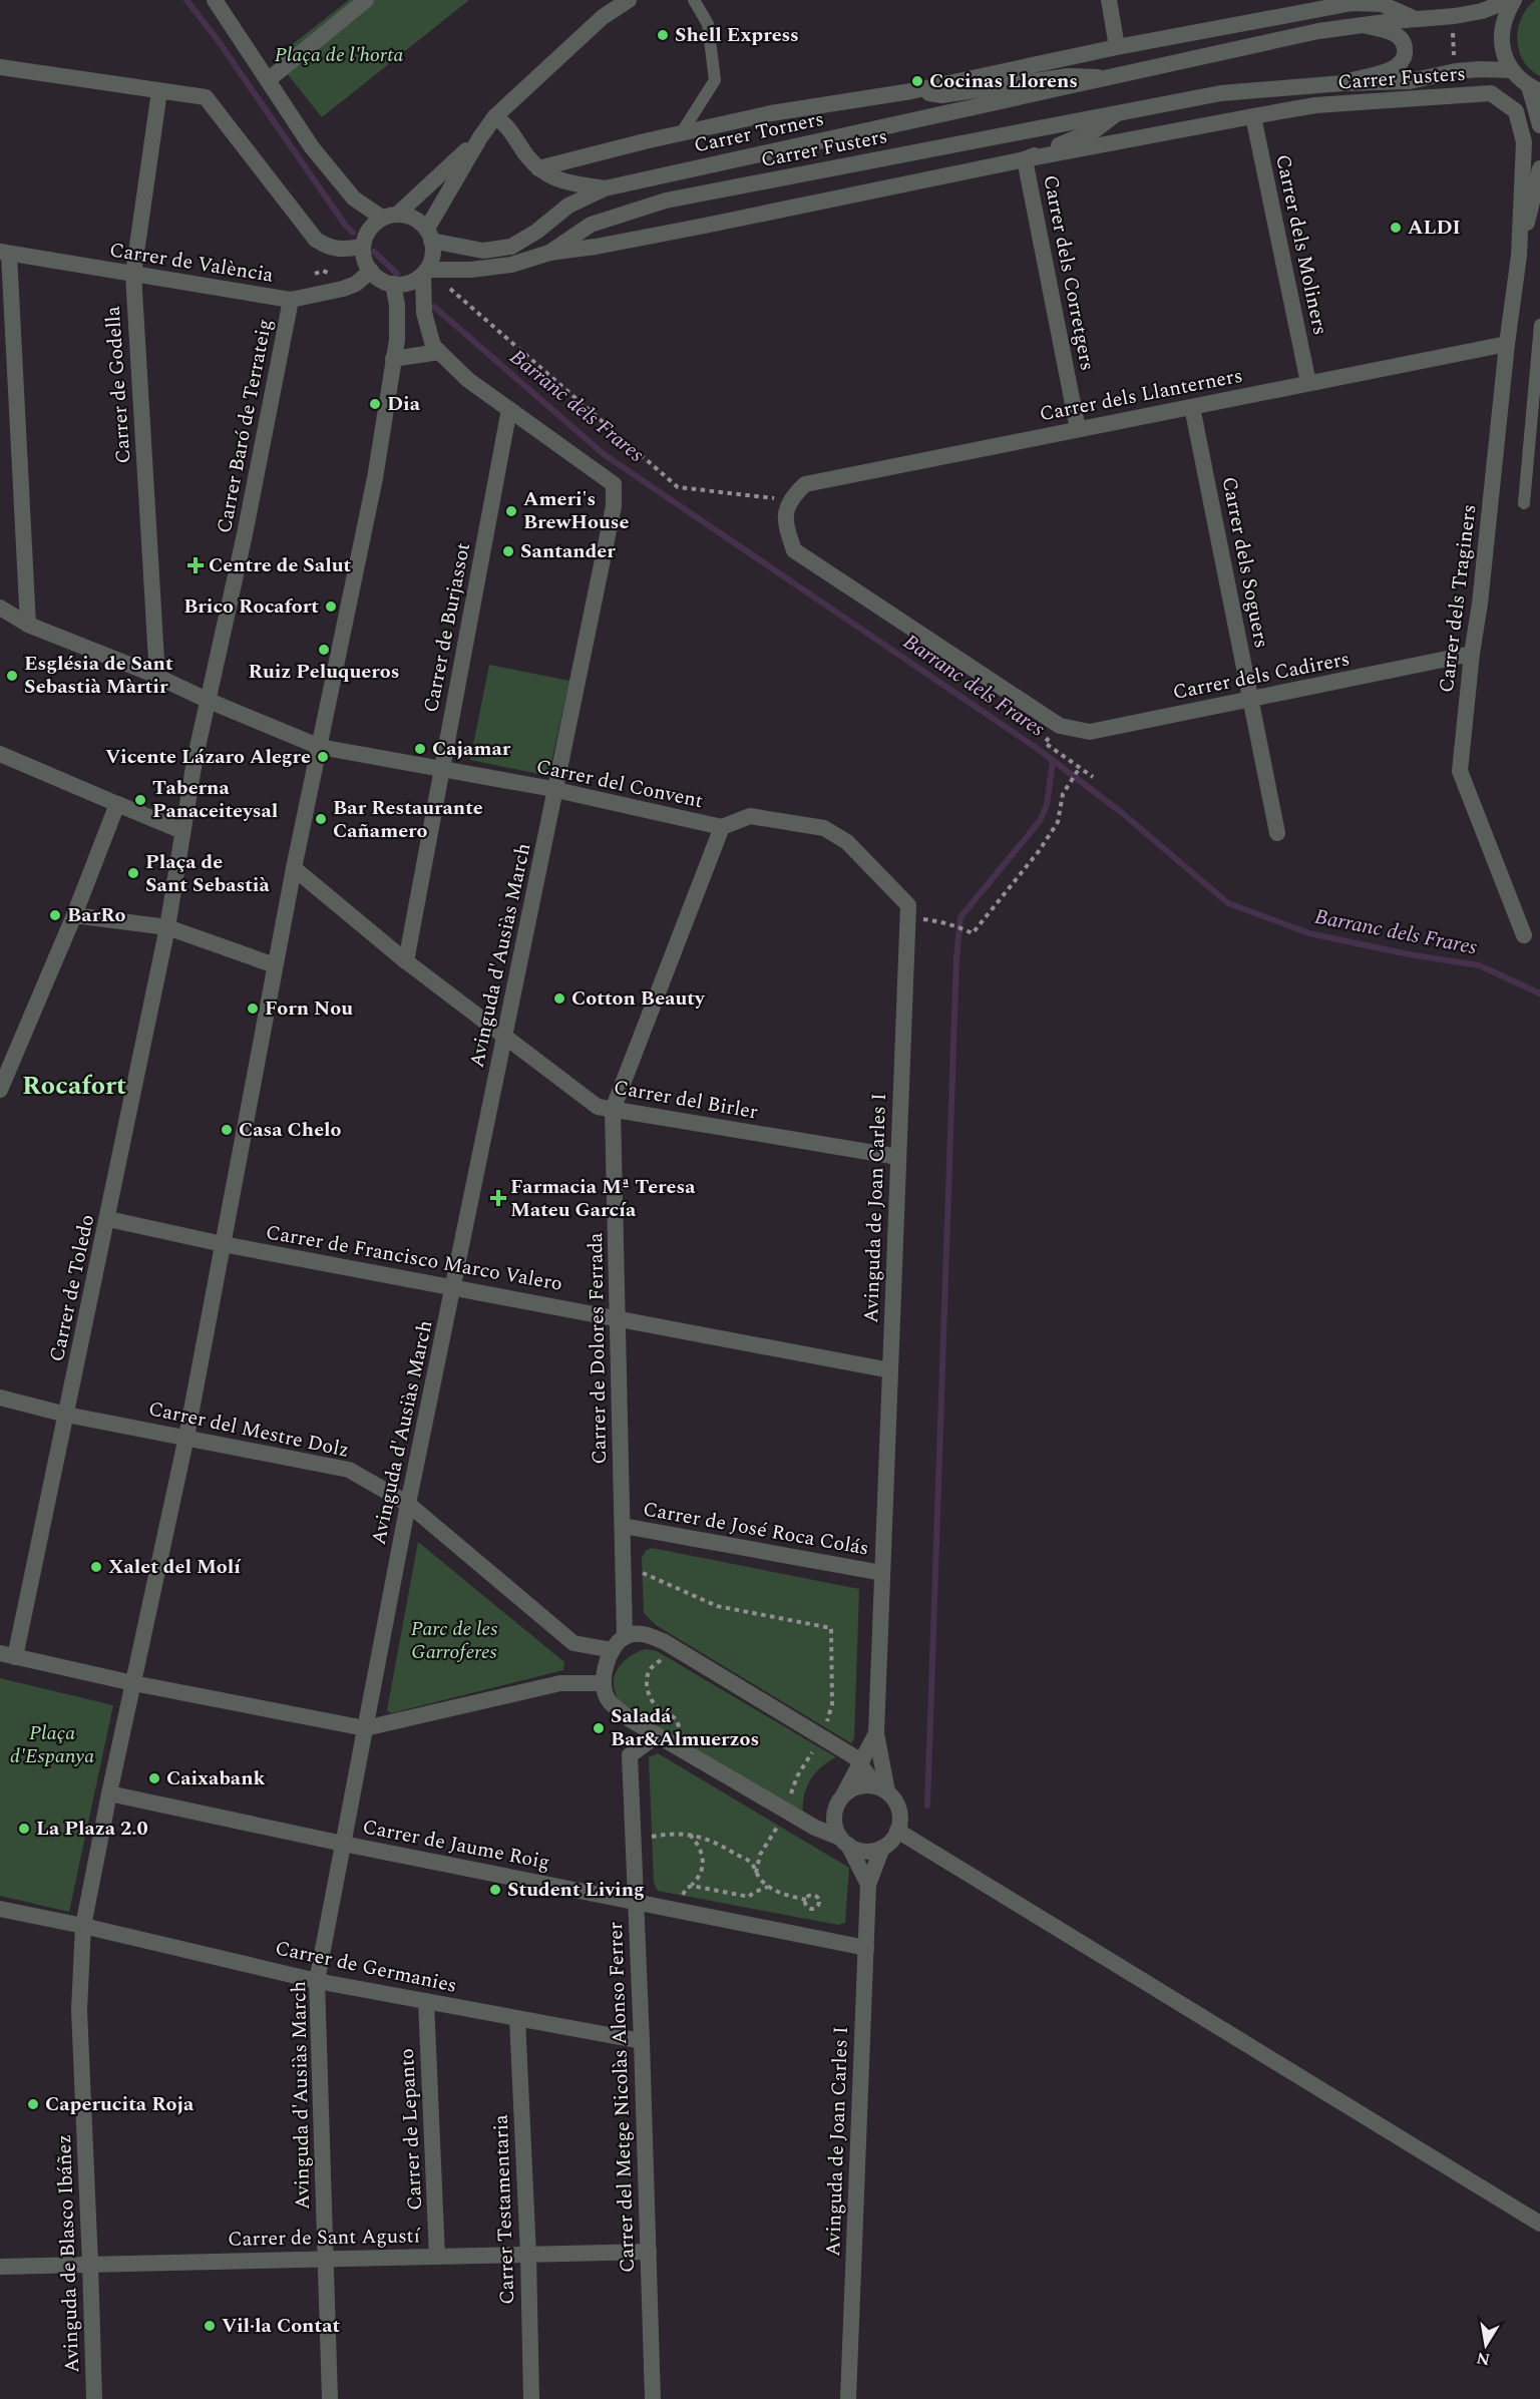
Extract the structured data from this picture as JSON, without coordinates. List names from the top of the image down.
{
  "streets": {
    "street": [
      "Carrer Fusters",
      "Carrer Torners",
      "Carrer dels Moliners",
      "Carrer de València",
      "Carrer dels Corretgers",
      "Carrer de Godella",
      "Carrer dels Llanterners",
      "Carrer Baró de Terrateig",
      "Carrer dels Soguers",
      "Carrer dels Traginers",
      "Carrer de Burjassot",
      "Carrer dels Cadirers",
      "Carrer del Convent",
      "Avinguda d'Ausiàs March",
      "Carrer del Birler",
      "Avinguda de Joan Carles I",
      "Carrer de Francisco Marco Valero",
      "Carrer de Toledo",
      "Carrer de Dolores Ferrada",
      "Carrer del Mestre Dolz",
      "Carrer de José Roca Colás",
      "Carrer de Jaume Roig",
      "Carrer de Germanies",
      "Carrer del Metge Nicolàs Alonso Ferrer",
      "Carrer de Lepanto",
      "Carrer Testamentaria",
      "Carrer de Sant Agustí",
      "Avinguda de Blasco Ibáñez"
    ]
  },
  "crossings": [
    ["Carrer Fusters", "Carrer Torners"],
    ["Carrer Fusters", "Carrer dels Moliners"],
    ["Carrer Fusters", "Carrer de València"],
    ["Carrer Fusters", "Carrer dels Corretgers"],
    ["Carrer Fusters", "Carrer dels Traginers"],
    ["Carrer Torners", "Carrer de València"],
    ["Carrer dels Moliners", "Carrer dels Llanterners"],
    ["Carrer de València", "Carrer de Godella"],
    ["Carrer de València", "Carrer Baró de Terrateig"],
    ["Carrer dels Corretgers", "Carrer dels Llanterners"],
    ["Carrer de Godella", "Carrer del Convent"],
    ["Carrer dels Llanterners", "Carrer dels Soguers"],
    ["Carrer dels Llanterners", "Carrer dels Traginers"],
    ["Carrer dels Llanterners", "Carrer dels Cadirers"],
    ["Carrer Baró de Terrateig", "Carrer del Convent"],
    ["Carrer dels Soguers", "Carrer dels Cadirers"],
    ["Carrer dels Traginers", "Carrer dels Cadirers"],
    ["Carrer de Burjassot", "Carrer del Convent"],
    ["Carrer de Burjassot", "Avinguda d'Ausiàs March"],
    ["Carrer de Burjassot", "Carrer del Birler"],
    ["Carrer del Convent", "Avinguda d'Ausiàs March"],
    ["Carrer del Convent", "Avinguda de Joan Carles I"],
    ["Carrer del Convent", "Carrer de Dolores Ferrada"],
    ["Avinguda d'Ausiàs March", "Carrer del Birler"],
    ["Avinguda d'Ausiàs March", "Carrer de Francisco Marco Valero"],
    ["Avinguda d'Ausiàs March", "Carrer del Mestre Dolz"],
    ["Avinguda d'Ausiàs March", "Carrer de Jaume Roig"],
    ["Avinguda d'Ausiàs March", "Carrer de Germanies"],
    ["Avinguda d'Ausiàs March", "Carrer de Sant Agustí"],
    ["Carrer del Birler", "Avinguda de Joan Carles I"],
    ["Carrer del Birler", "Carrer de Dolores Ferrada"],
    ["Avinguda de Joan Carles I", "Carrer de Francisco Marco Valero"],
    ["Avinguda de Joan Carles I", "Carrer de Dolores Ferrada"],
    ["Avinguda de Joan Carles I", "Carrer de José Roca Colás"],
    ["Avinguda de Joan Carles I", "Carrer de Jaume Roig"],
    ["Carrer de Francisco Marco Valero", "Carrer de Toledo"],
    ["Carrer de Francisco Marco Valero", "Carrer de Dolores Ferrada"],
    ["Carrer de Toledo", "Carrer del Mestre Dolz"],
    ["Carrer de Dolores Ferrada", "Carrer de José Roca Colás"],
    ["Carrer de Jaume Roig", "Carrer del Metge Nicolàs Alonso Ferrer"],
    ["Carrer de Germanies", "Carrer del Metge Nicolàs Alonso Ferrer"],
    ["Carrer de Germanies", "Carrer de Lepanto"],
    ["Carrer de Germanies", "Carrer Testamentaria"],
    ["Carrer de Germanies", "Avinguda de Blasco Ibáñez"],
    ["Carrer del Metge Nicolàs Alonso Ferrer", "Carrer de Sant Agustí"],
    ["Carrer de Lepanto", "Carrer de Sant Agustí"],
    ["Carrer Testamentaria", "Carrer de Sant Agustí"],
    ["Carrer de Sant Agustí", "Avinguda de Blasco Ibáñez"]
  ],
  "districts": ["Rocafort"],
  "water": ["Barranc dels Frares"],
  "parks": ["Plaça de l'horta", "Parc de les Garroferes", "Plaça d'Espanya"],
  "places": {
    "other": [
      "Shell Express",
      "Cocinas Llorens",
      "ALDI",
      "Dia",
      "Ameri's BrewHouse",
      "Santander",
      "Brico Rocafort",
      "Ruiz Peluqueros",
      "Església de Sant Sebastià Màrtir",
      "Cajamar",
      "Vicente Lázaro Alegre",
      "Taberna Panaceiteysal",
      "Bar Restaurante Cañamero",
      "Plaça de Sant Sebastià",
      "BarRo",
      "Cotton Beauty",
      "Forn Nou",
      "Casa Chelo",
      "Xalet del Molí",
      "Saladá Bar&Almuerzos",
      "Caixabank",
      "La Plaza 2.0",
      "Student Living",
      "Caperucita Roja",
      "Vil·la Contat"
    ],
    "health": ["Centre de Salut", "Farmacia Mª Teresa Mateu García"]
  },
  "north": "bottom"
}
